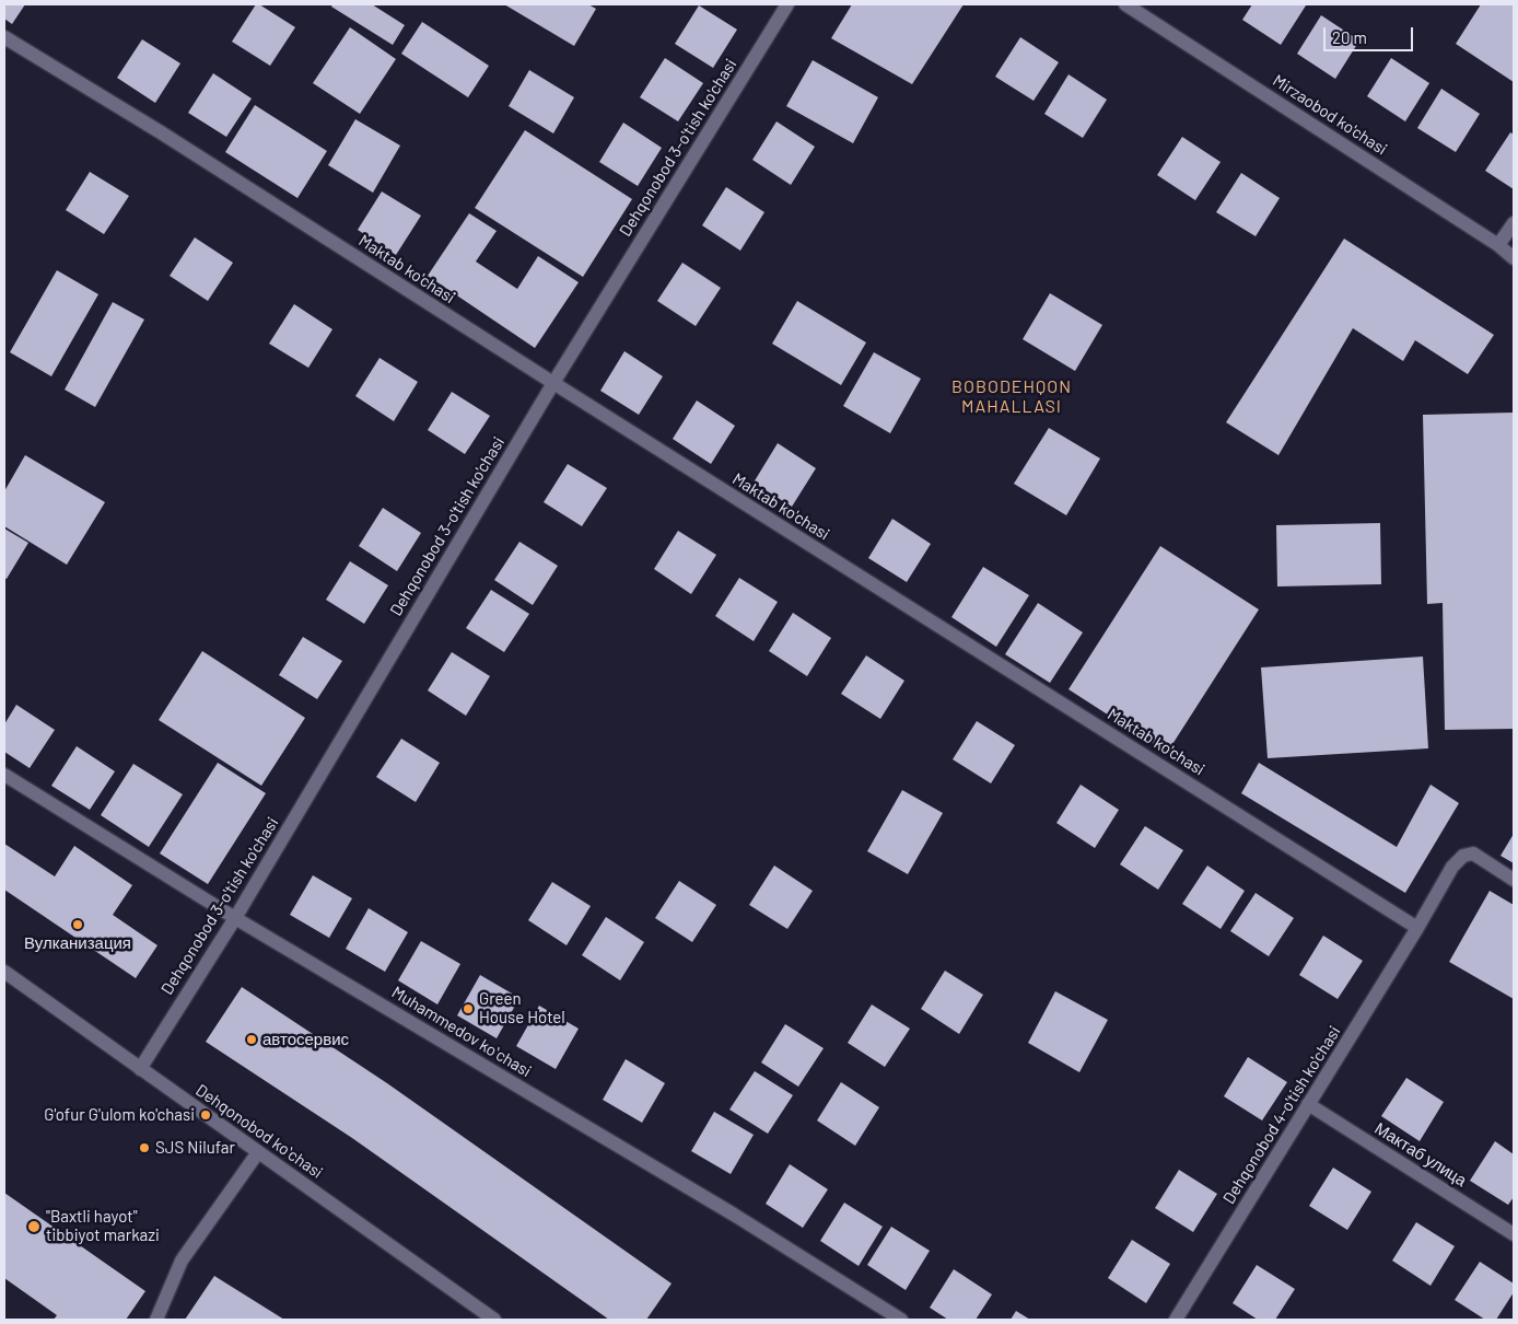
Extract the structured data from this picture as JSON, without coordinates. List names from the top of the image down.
{
  "streets": {
    "street": [
      "Mirzaobod ko'chasi",
      "Dehqonobod 3-o'tish ko'chasi",
      "Maktab ko'chasi",
      "Muhammedov koʻchasi",
      "Dehqonobod 4-o'tish ko'chasi",
      "Dehqonobod koʻchasi",
      "Мактаб улица"
    ]
  },
  "crossings": [
    ["Dehqonobod 3-o'tish ko'chasi", "Maktab ko'chasi"],
    ["Dehqonobod 3-o'tish ko'chasi", "Muhammedov koʻchasi"],
    ["Dehqonobod 3-o'tish ko'chasi", "Dehqonobod koʻchasi"],
    ["Maktab ko'chasi", "Dehqonobod 4-o'tish ko'chasi"],
    ["Dehqonobod 4-o'tish ko'chasi", "Мактаб улица"]
  ],
  "districts": ["BOBODEHQON MAHALLASI"],
  "places": [
    "Вулканизация",
    "Green House Hotel",
    "автосервис",
    "G'ofur G'ulom ko'chasi",
    "SJS Nilufar",
    "\"Baxtli hayot\" tibbiyot markazi"
  ],
  "scale_bar": "20 m"
}
